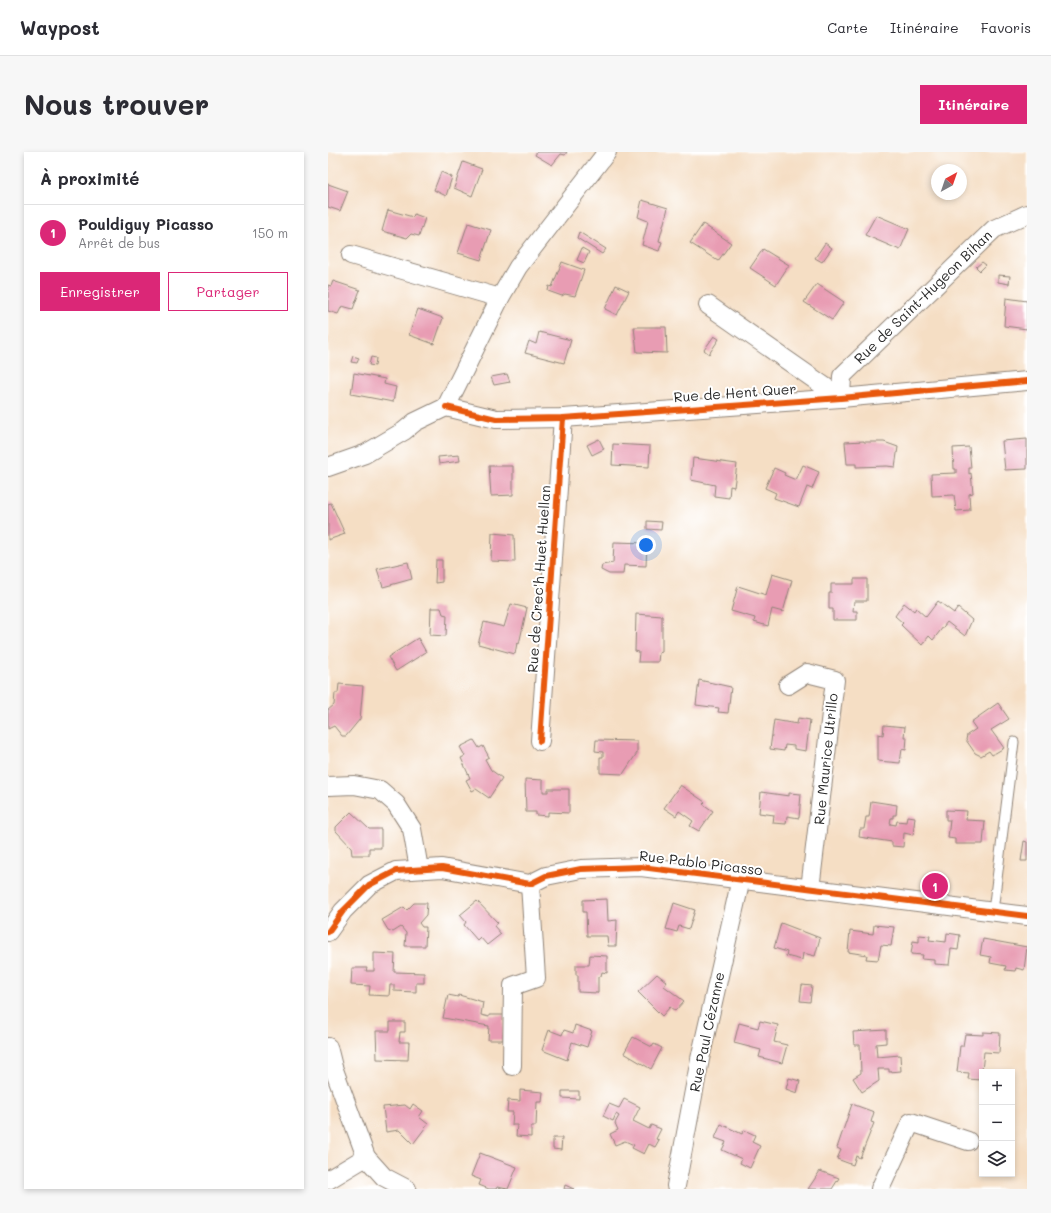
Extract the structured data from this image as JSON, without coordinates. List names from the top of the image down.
{
  "streets": {
    "street": [
      "Rue de Saint-Hugeon Bihan",
      "Rue de Hent Quer",
      "Rue de Crec'h Huet Huellan",
      "Rue Maurice Utrillo",
      "Rue Pablo Picasso",
      "Rue Paul Cézanne"
    ]
  },
  "crossings": [
    ["Rue de Saint-Hugeon Bihan", "Rue de Hent Quer"],
    ["Rue de Hent Quer", "Rue de Crec'h Huet Huellan"],
    ["Rue Maurice Utrillo", "Rue Pablo Picasso"],
    ["Rue Pablo Picasso", "Rue Paul Cézanne"]
  ],
  "north": "top right",
  "page": {
    "header": "Waypost",
    "nav": ["Carte", "Itinéraire", "Favoris"],
    "buttons": [
      "Itinéraire",
      ["Enregistrer", "Partager"]
    ],
    "title": "Nous trouver",
    "heading": "À proximité",
    "list": [
      {
        "mark": "1",
        "name": "Pouldiguy Picasso",
        "note": "Arrêt de bus",
        "value": "150 m"
      }
    ],
    "pins": "1",
    "map_buttons": ["+", "−"]
  }
}
